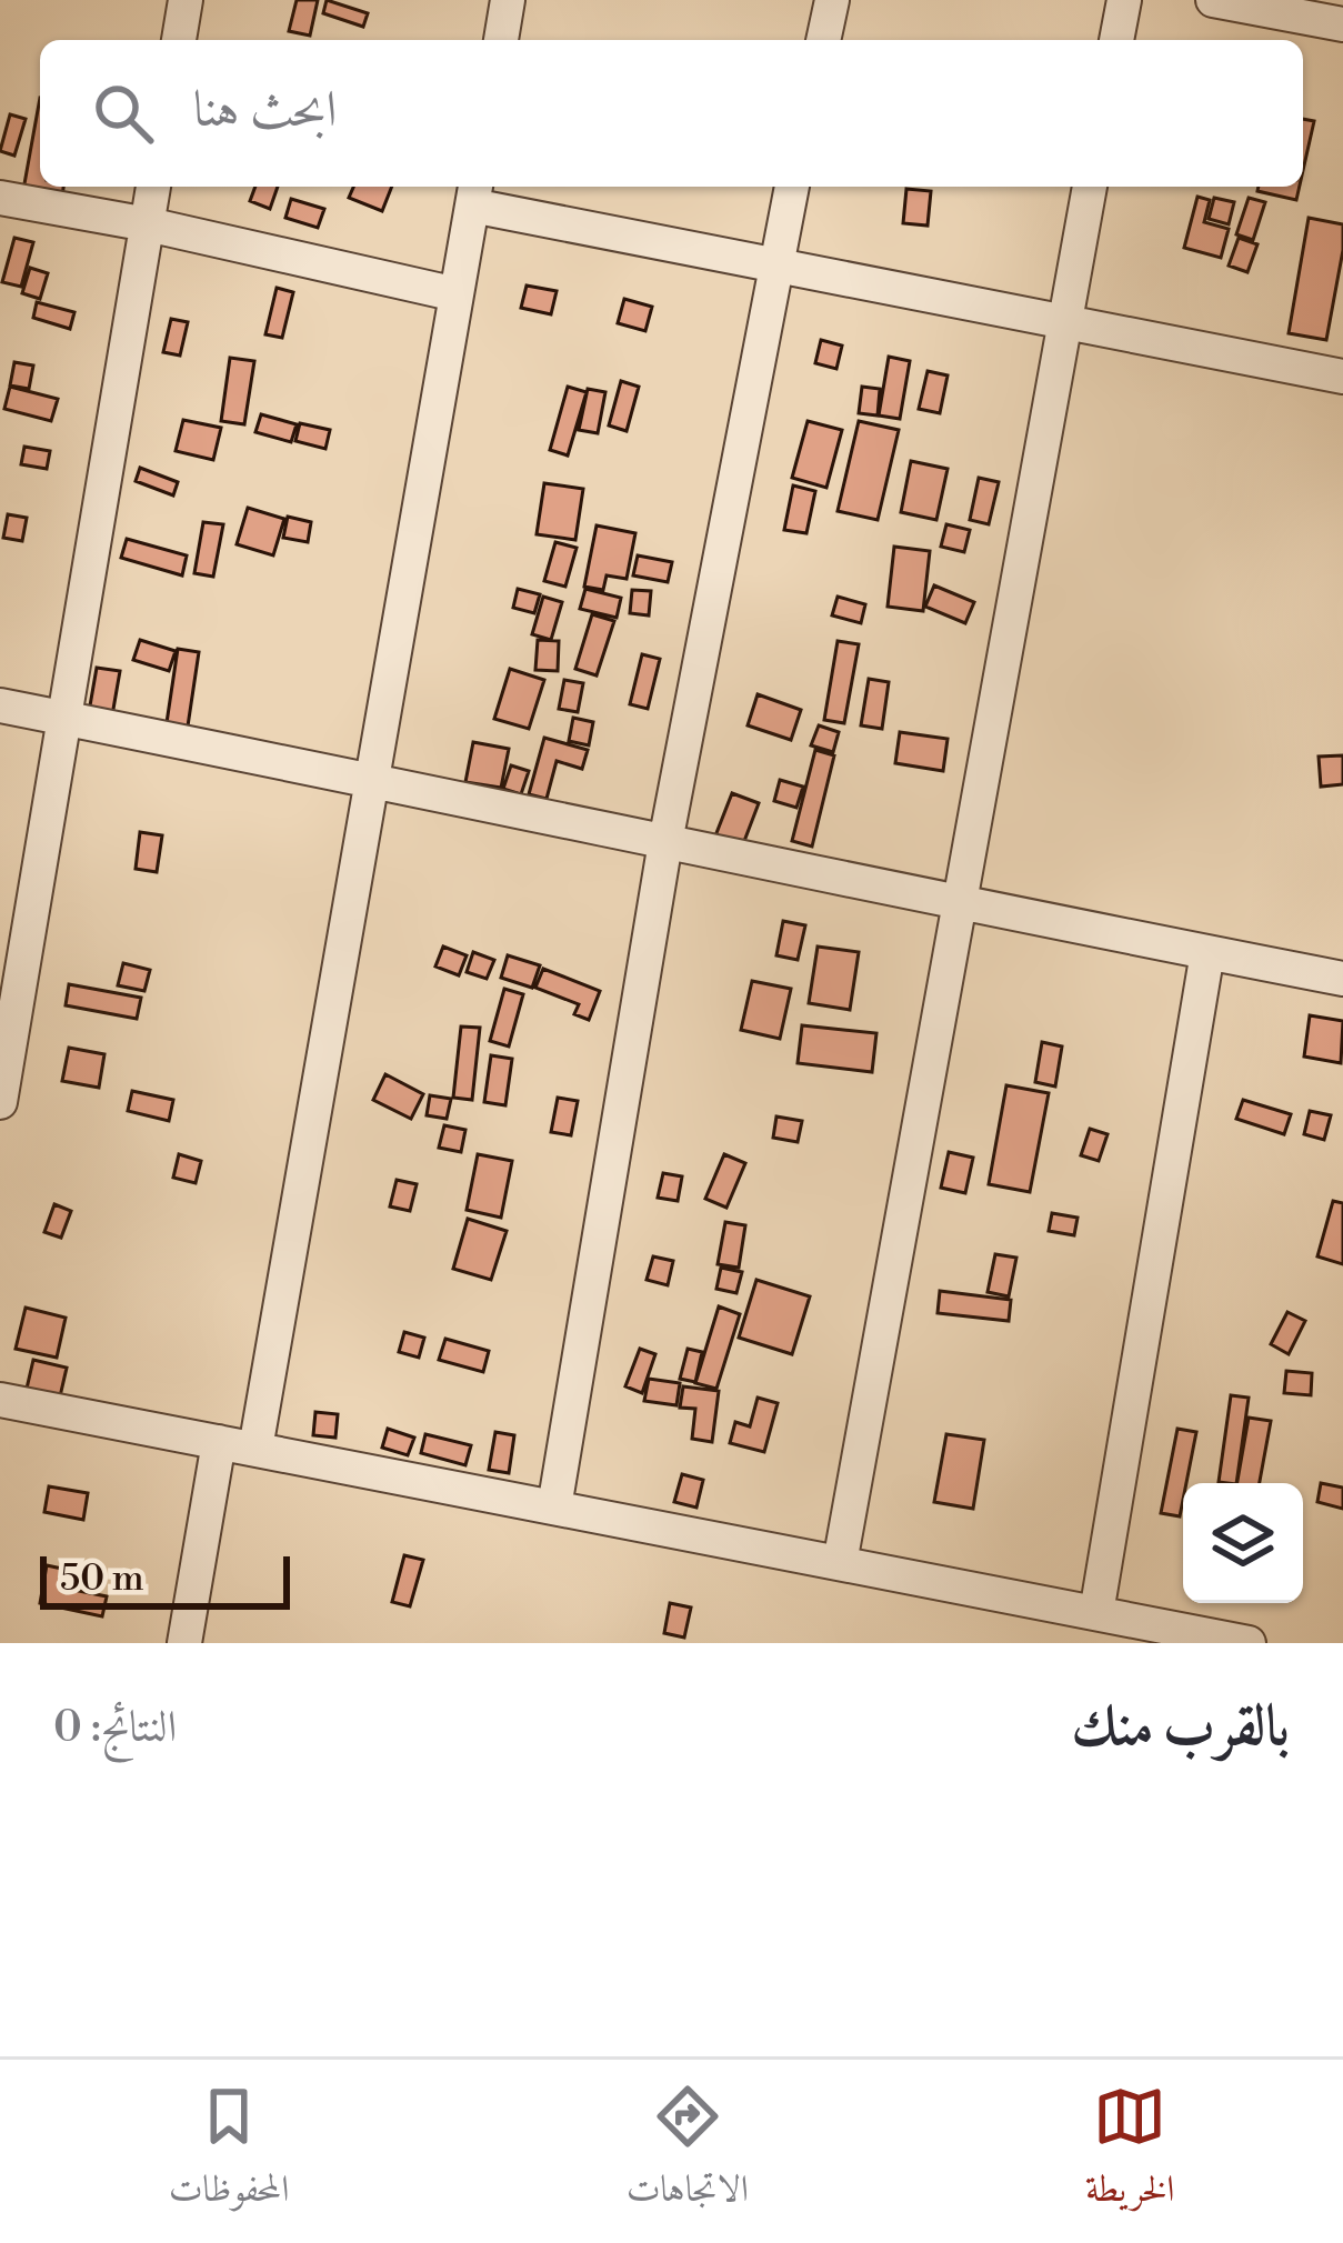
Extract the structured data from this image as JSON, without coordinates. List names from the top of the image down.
{
  "scale_bar": "50 m",
  "page": {
    "search": "ابحث هنا",
    "scale": "50 m",
    "heading": ["بالقرب منك", "النتائج: 0"],
    "nav": ["الخريطة", "الاتجاهات", "المحفوظات"]
  }
}
